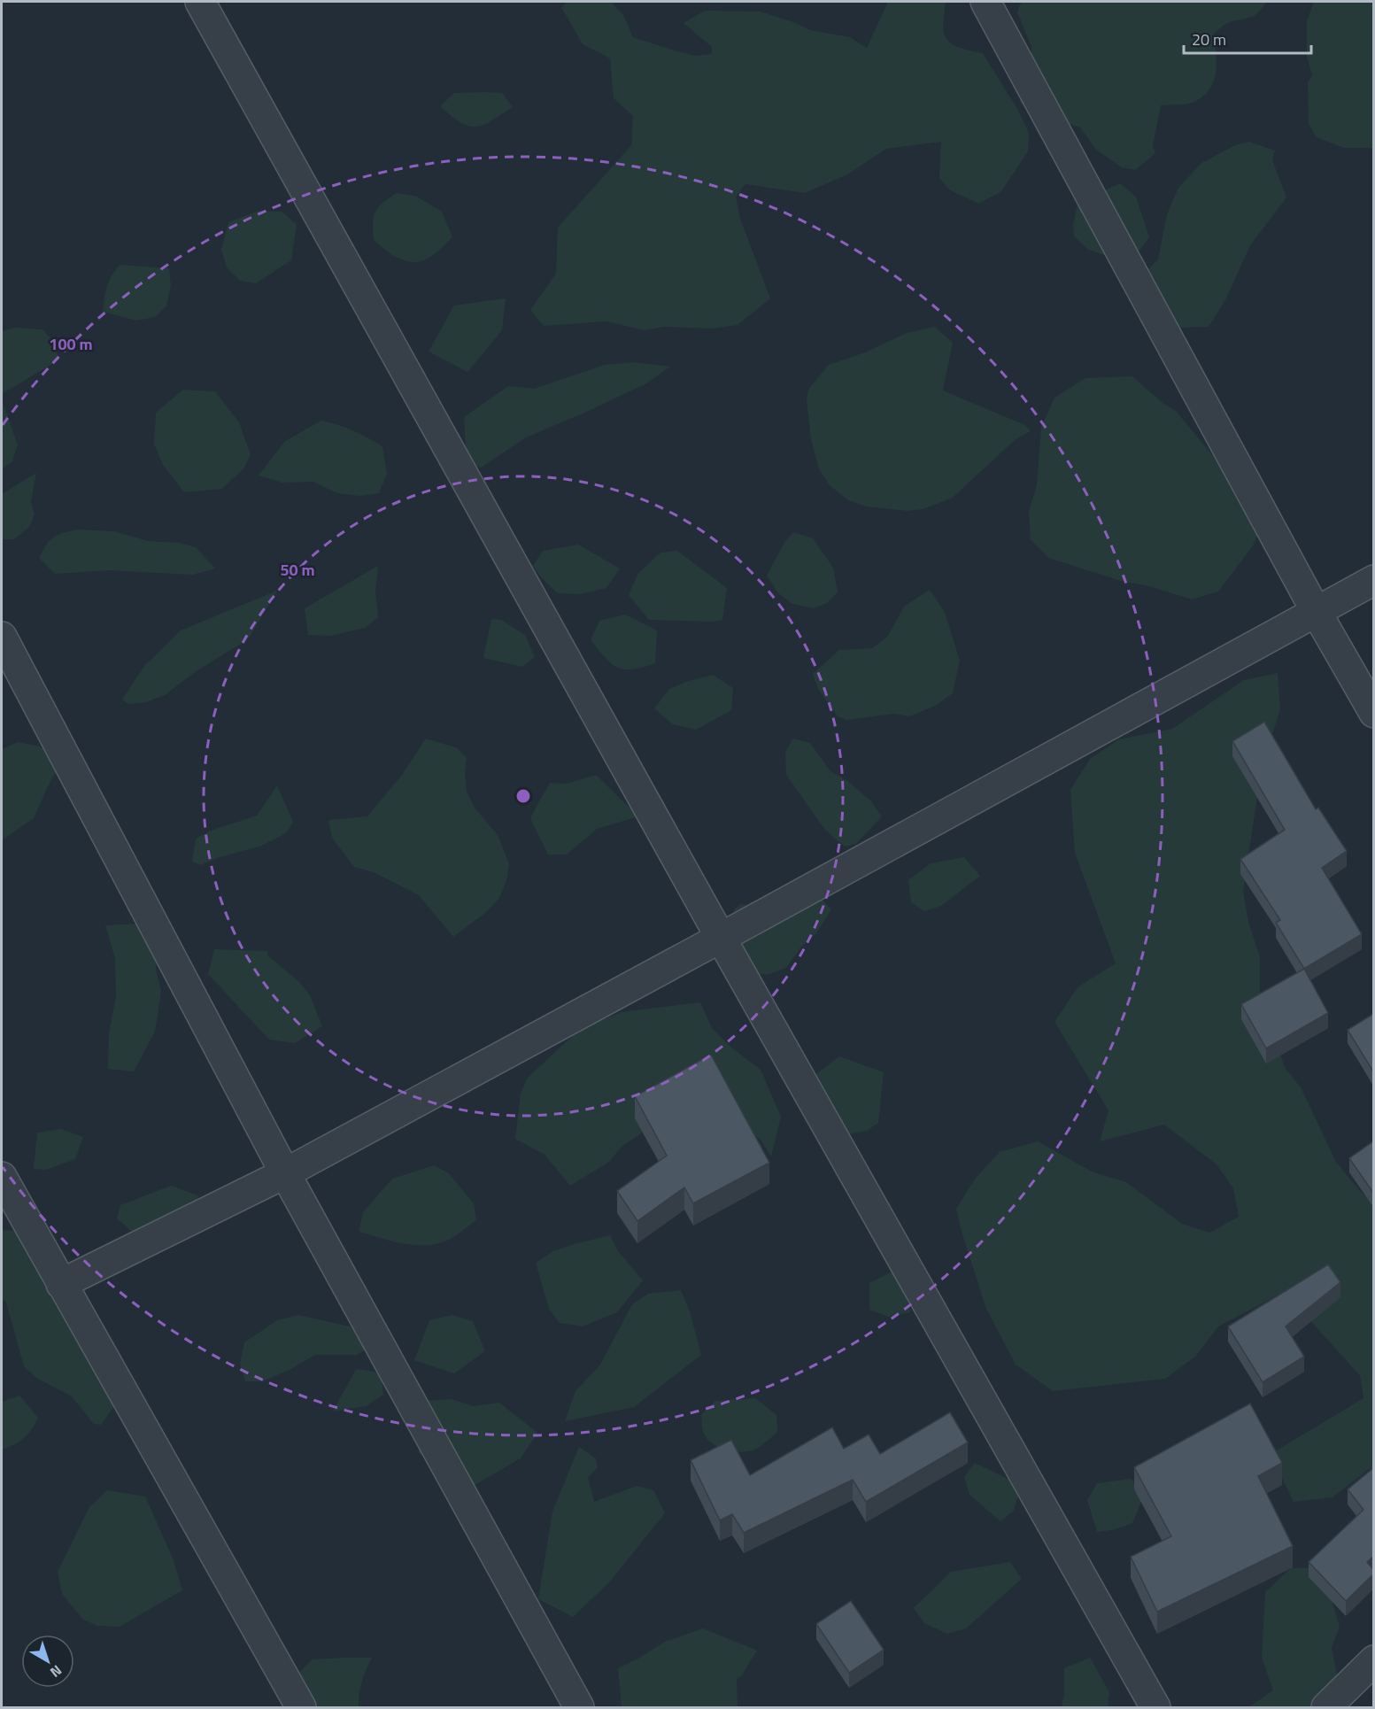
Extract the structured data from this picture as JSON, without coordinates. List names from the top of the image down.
{
  "scale_bar": "20 m",
  "north": "bottom right",
  "rings": ["100 m", "50 m"]
}
